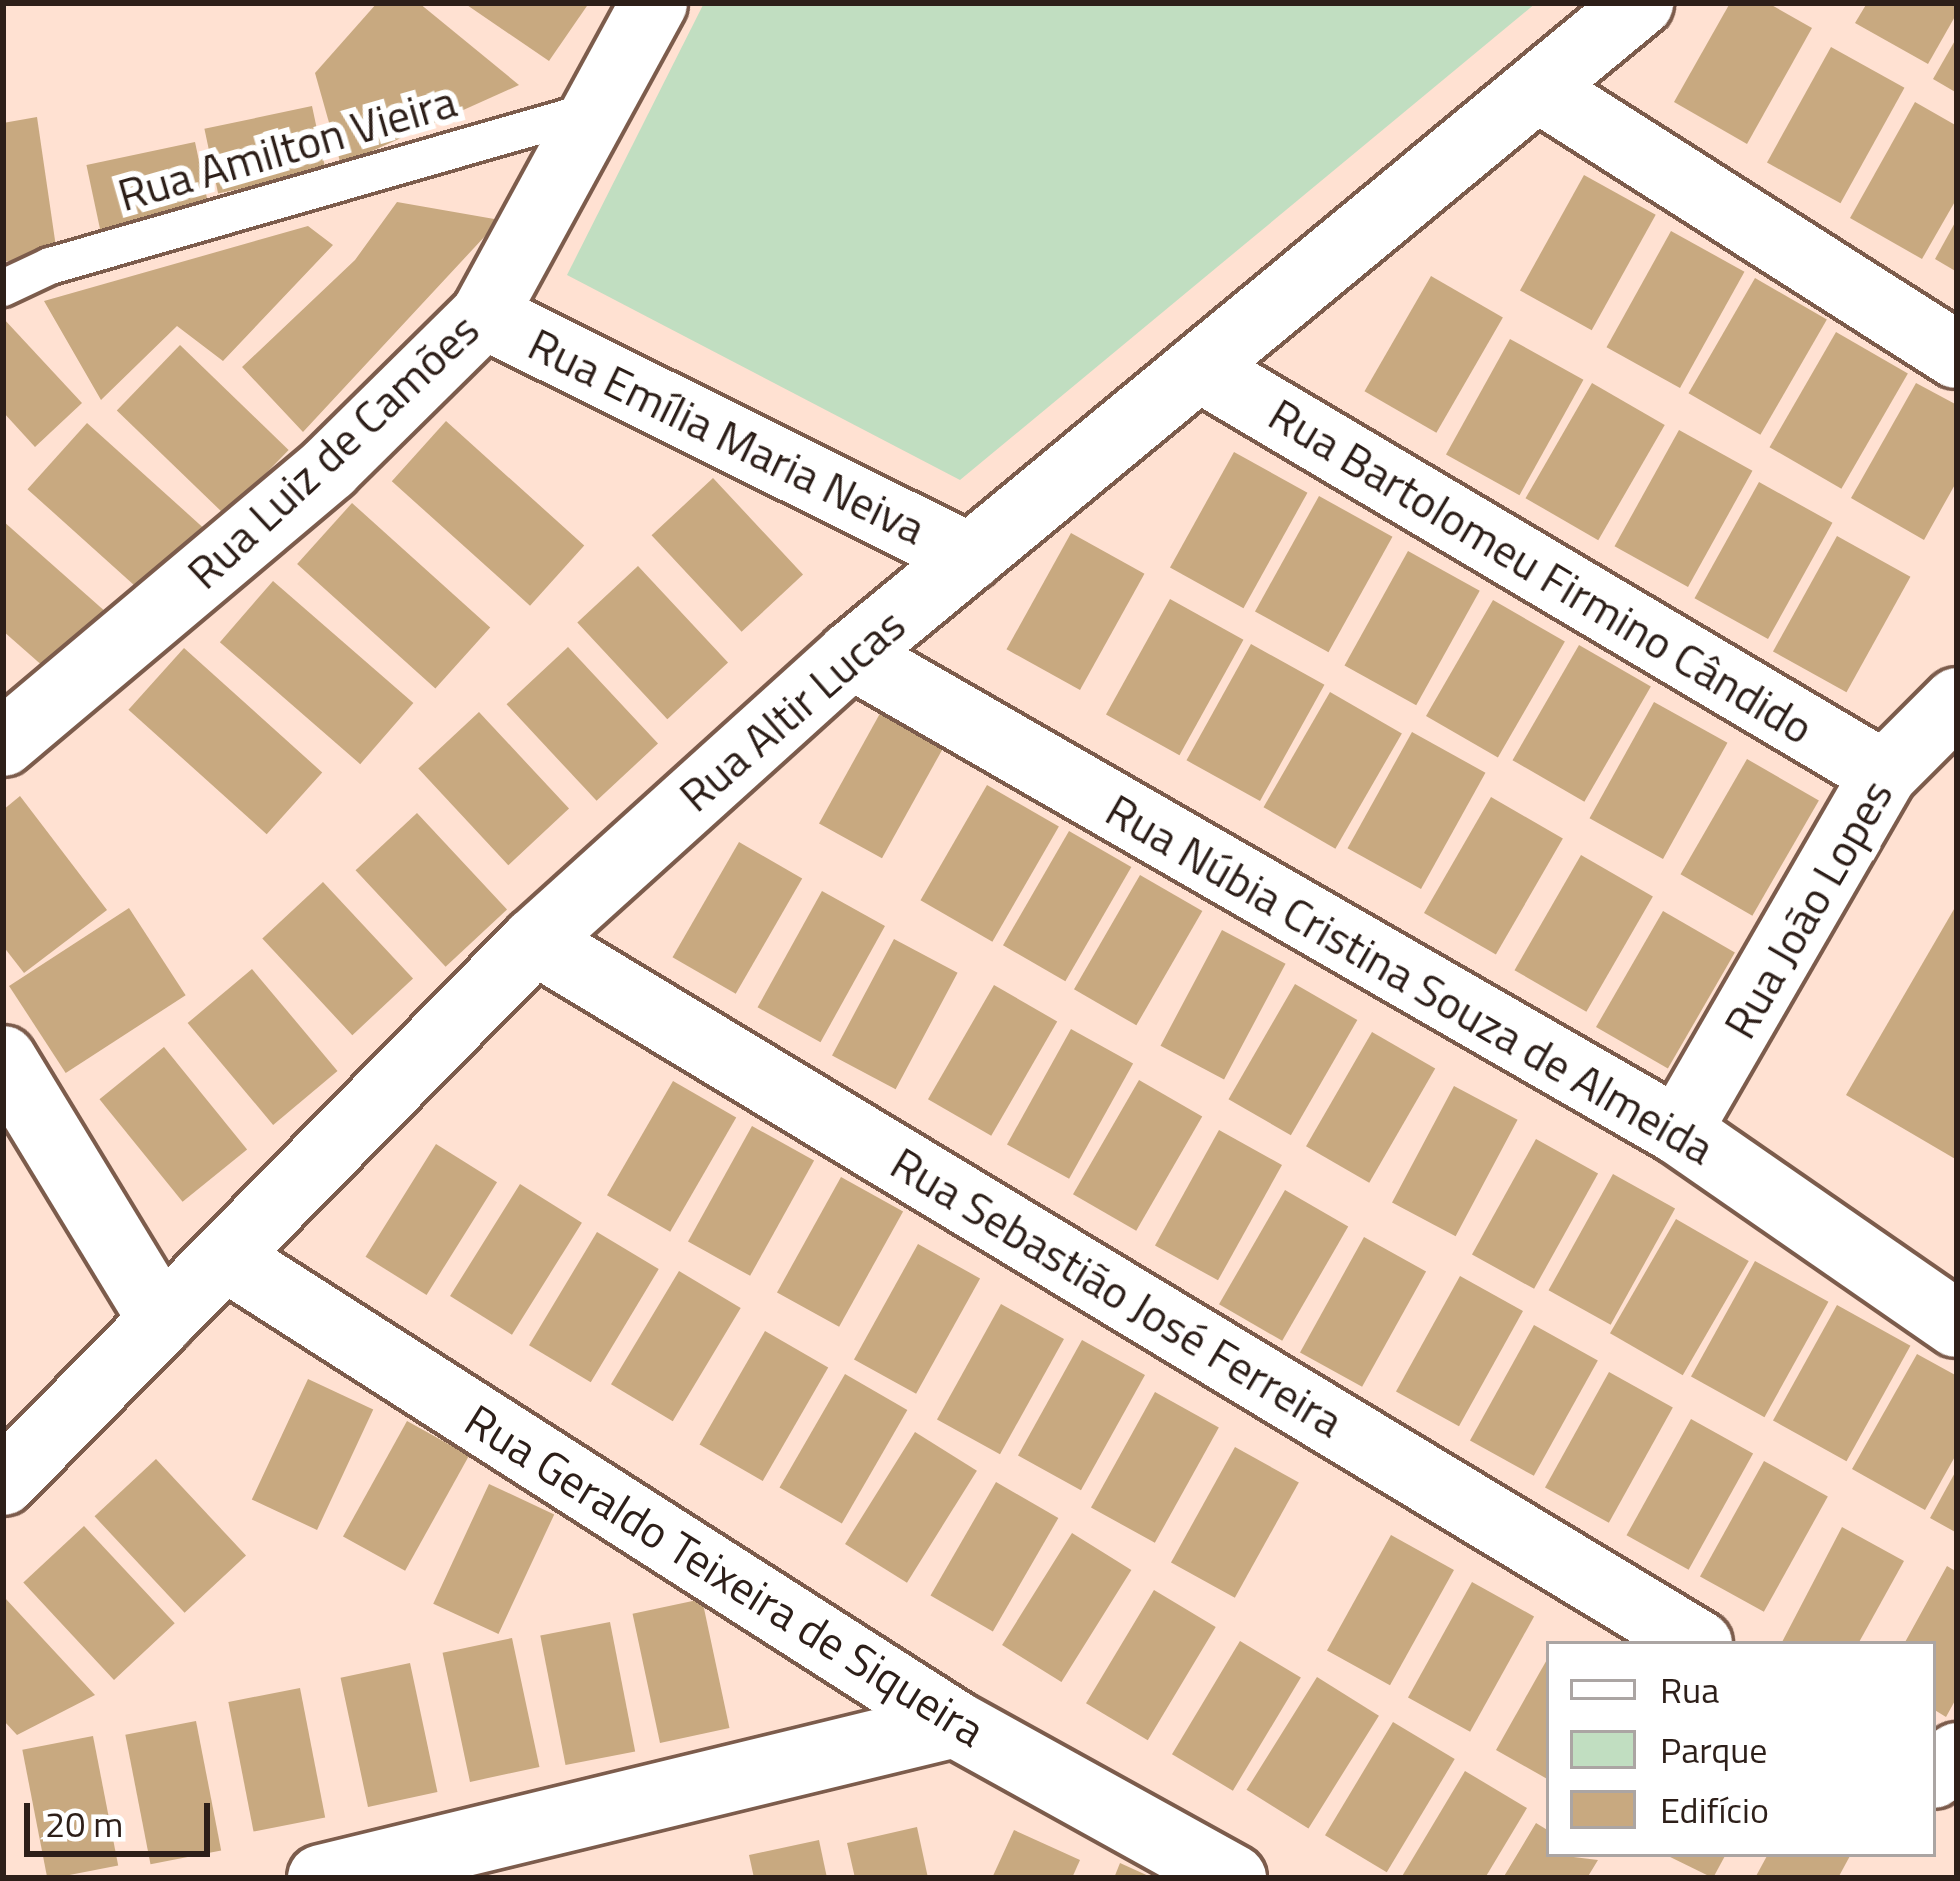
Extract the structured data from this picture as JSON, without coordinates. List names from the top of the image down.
{
  "streets": {
    "street": [
      "Rua Emília Maria Neiva",
      "Rua Luiz de Camões",
      "Rua Bartolomeu Firmino Cândido",
      "Rua Altir Lucas",
      "Rua João Lopes",
      "Rua Núbia Cristina Souza de Almeida",
      "Rua Sebastião José Ferreira",
      "Rua Geraldo Teixeira de Siqueira"
    ],
    "lane": ["Rua Amilton Vieira"]
  },
  "crossings": [
    ["Rua Amilton Vieira", "Rua Luiz de Camões"],
    ["Rua Emília Maria Neiva", "Rua Luiz de Camões"],
    ["Rua Emília Maria Neiva", "Rua Altir Lucas"],
    ["Rua Bartolomeu Firmino Cândido", "Rua Altir Lucas"],
    ["Rua Bartolomeu Firmino Cândido", "Rua João Lopes"],
    ["Rua Altir Lucas", "Rua Núbia Cristina Souza de Almeida"],
    ["Rua Altir Lucas", "Rua Sebastião José Ferreira"],
    ["Rua Altir Lucas", "Rua Geraldo Teixeira de Siqueira"],
    ["Rua João Lopes", "Rua Núbia Cristina Souza de Almeida"]
  ],
  "legend": ["Rua", "Parque", "Edifício"],
  "scale_bar": "20 m"
}
